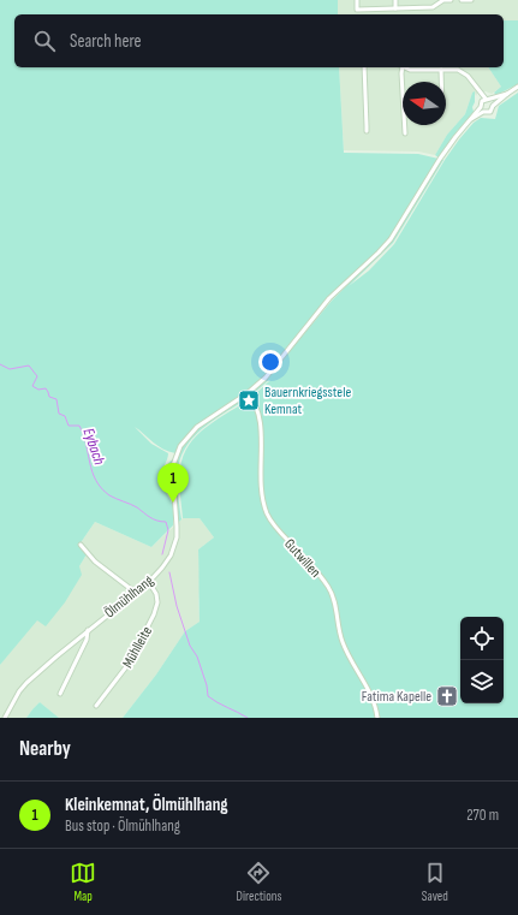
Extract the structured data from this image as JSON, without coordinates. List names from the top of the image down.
{
  "streets": {
    "street": ["Gutwillen", "Ölmühlhang", "Mühlleite"]
  },
  "crossings": [
    ["Gutwillen", "Ölmühlhang"],
    ["Ölmühlhang", "Mühlleite"]
  ],
  "water": ["Eybach"],
  "places": {
    "place": ["Bauernkriegsstele Kemnat"],
    "church": ["Fatima Kapelle"]
  },
  "north": "left",
  "page": {
    "search": "Search here",
    "pins": "1",
    "heading": "Nearby",
    "list": [
      {
        "mark": "1",
        "name": "Kleinkemnat, Ölmühlhang",
        "note": "Bus stop · Ölmühlhang",
        "value": "270 m"
      }
    ],
    "nav": ["Map", "Directions", "Saved"]
  }
}
